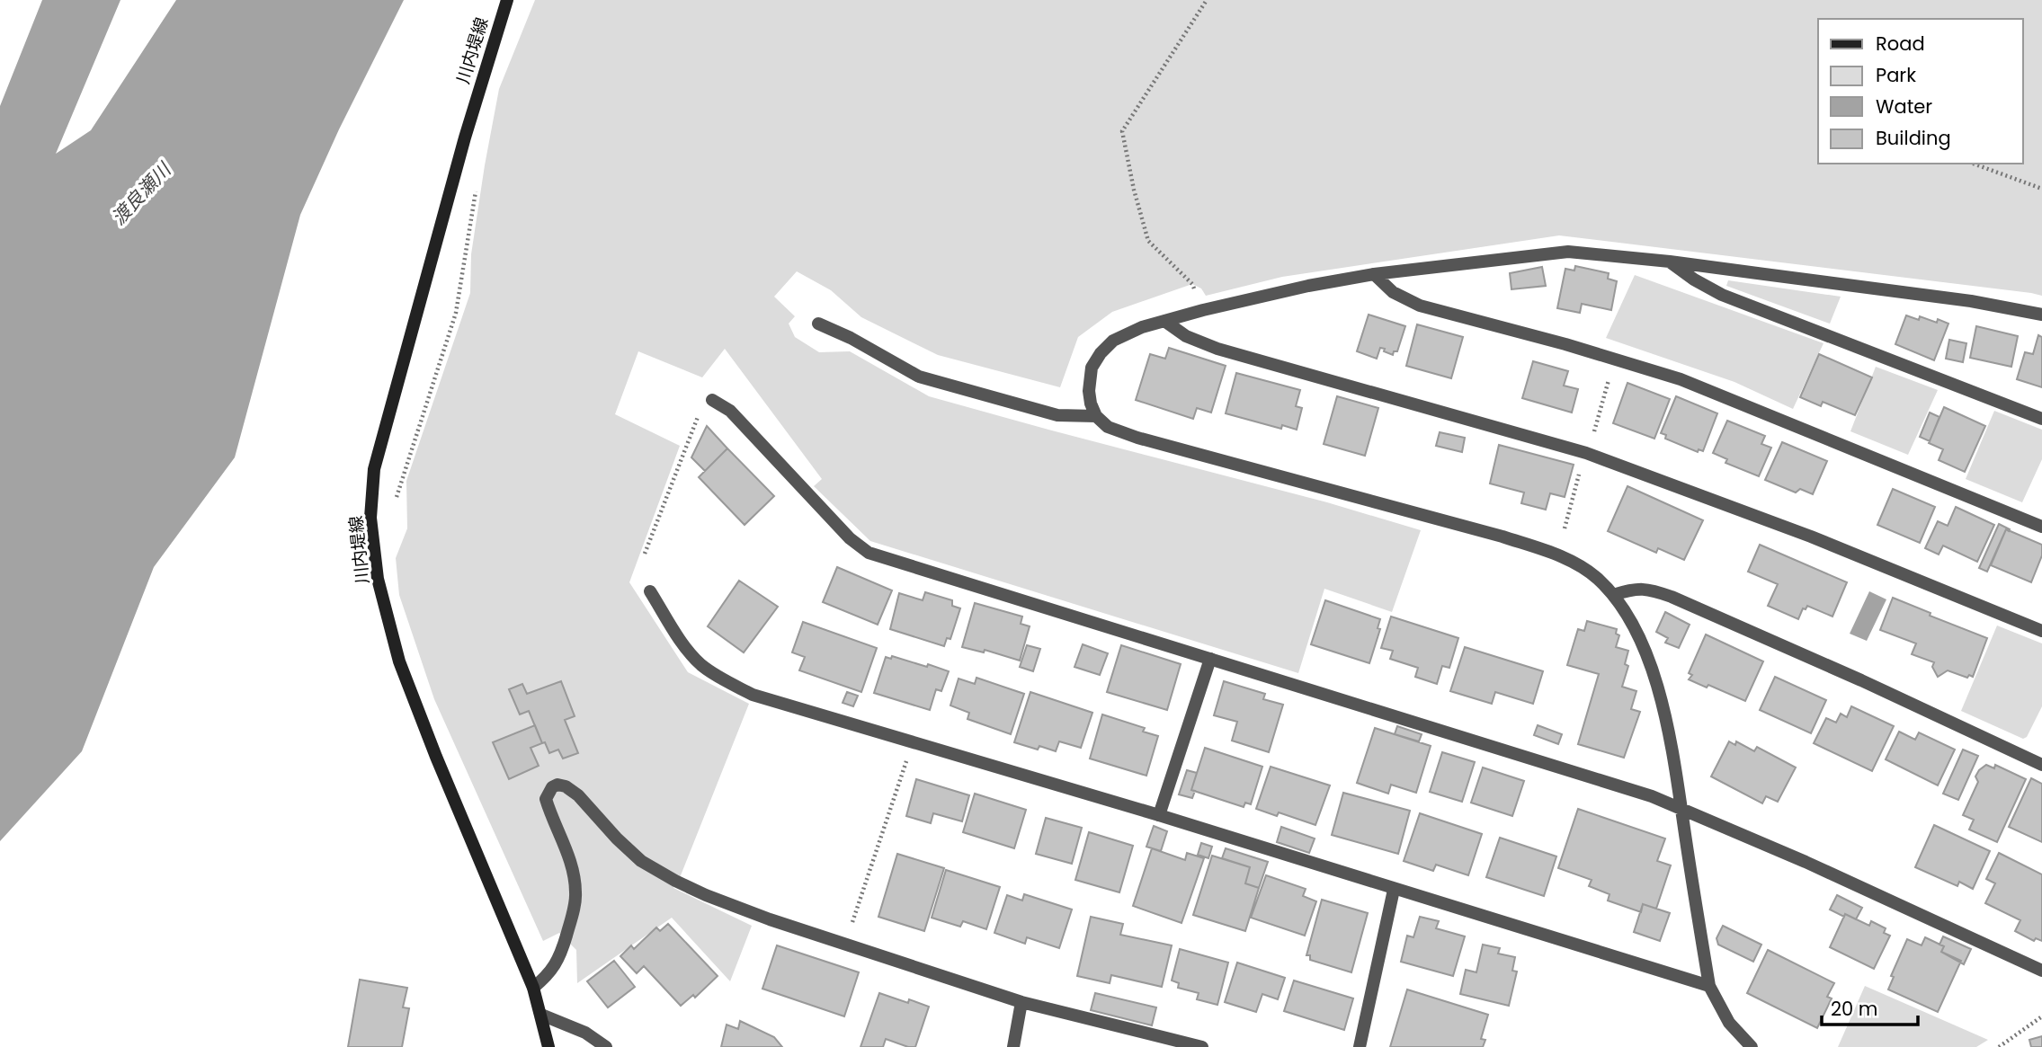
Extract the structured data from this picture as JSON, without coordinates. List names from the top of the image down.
{
  "streets": {
    "main road": ["川内堤線"]
  },
  "water": ["渡良瀬川"],
  "legend": [
    "Road",
    "Park",
    "Water",
    "Building"
  ],
  "scale_bar": "20 m"
}
